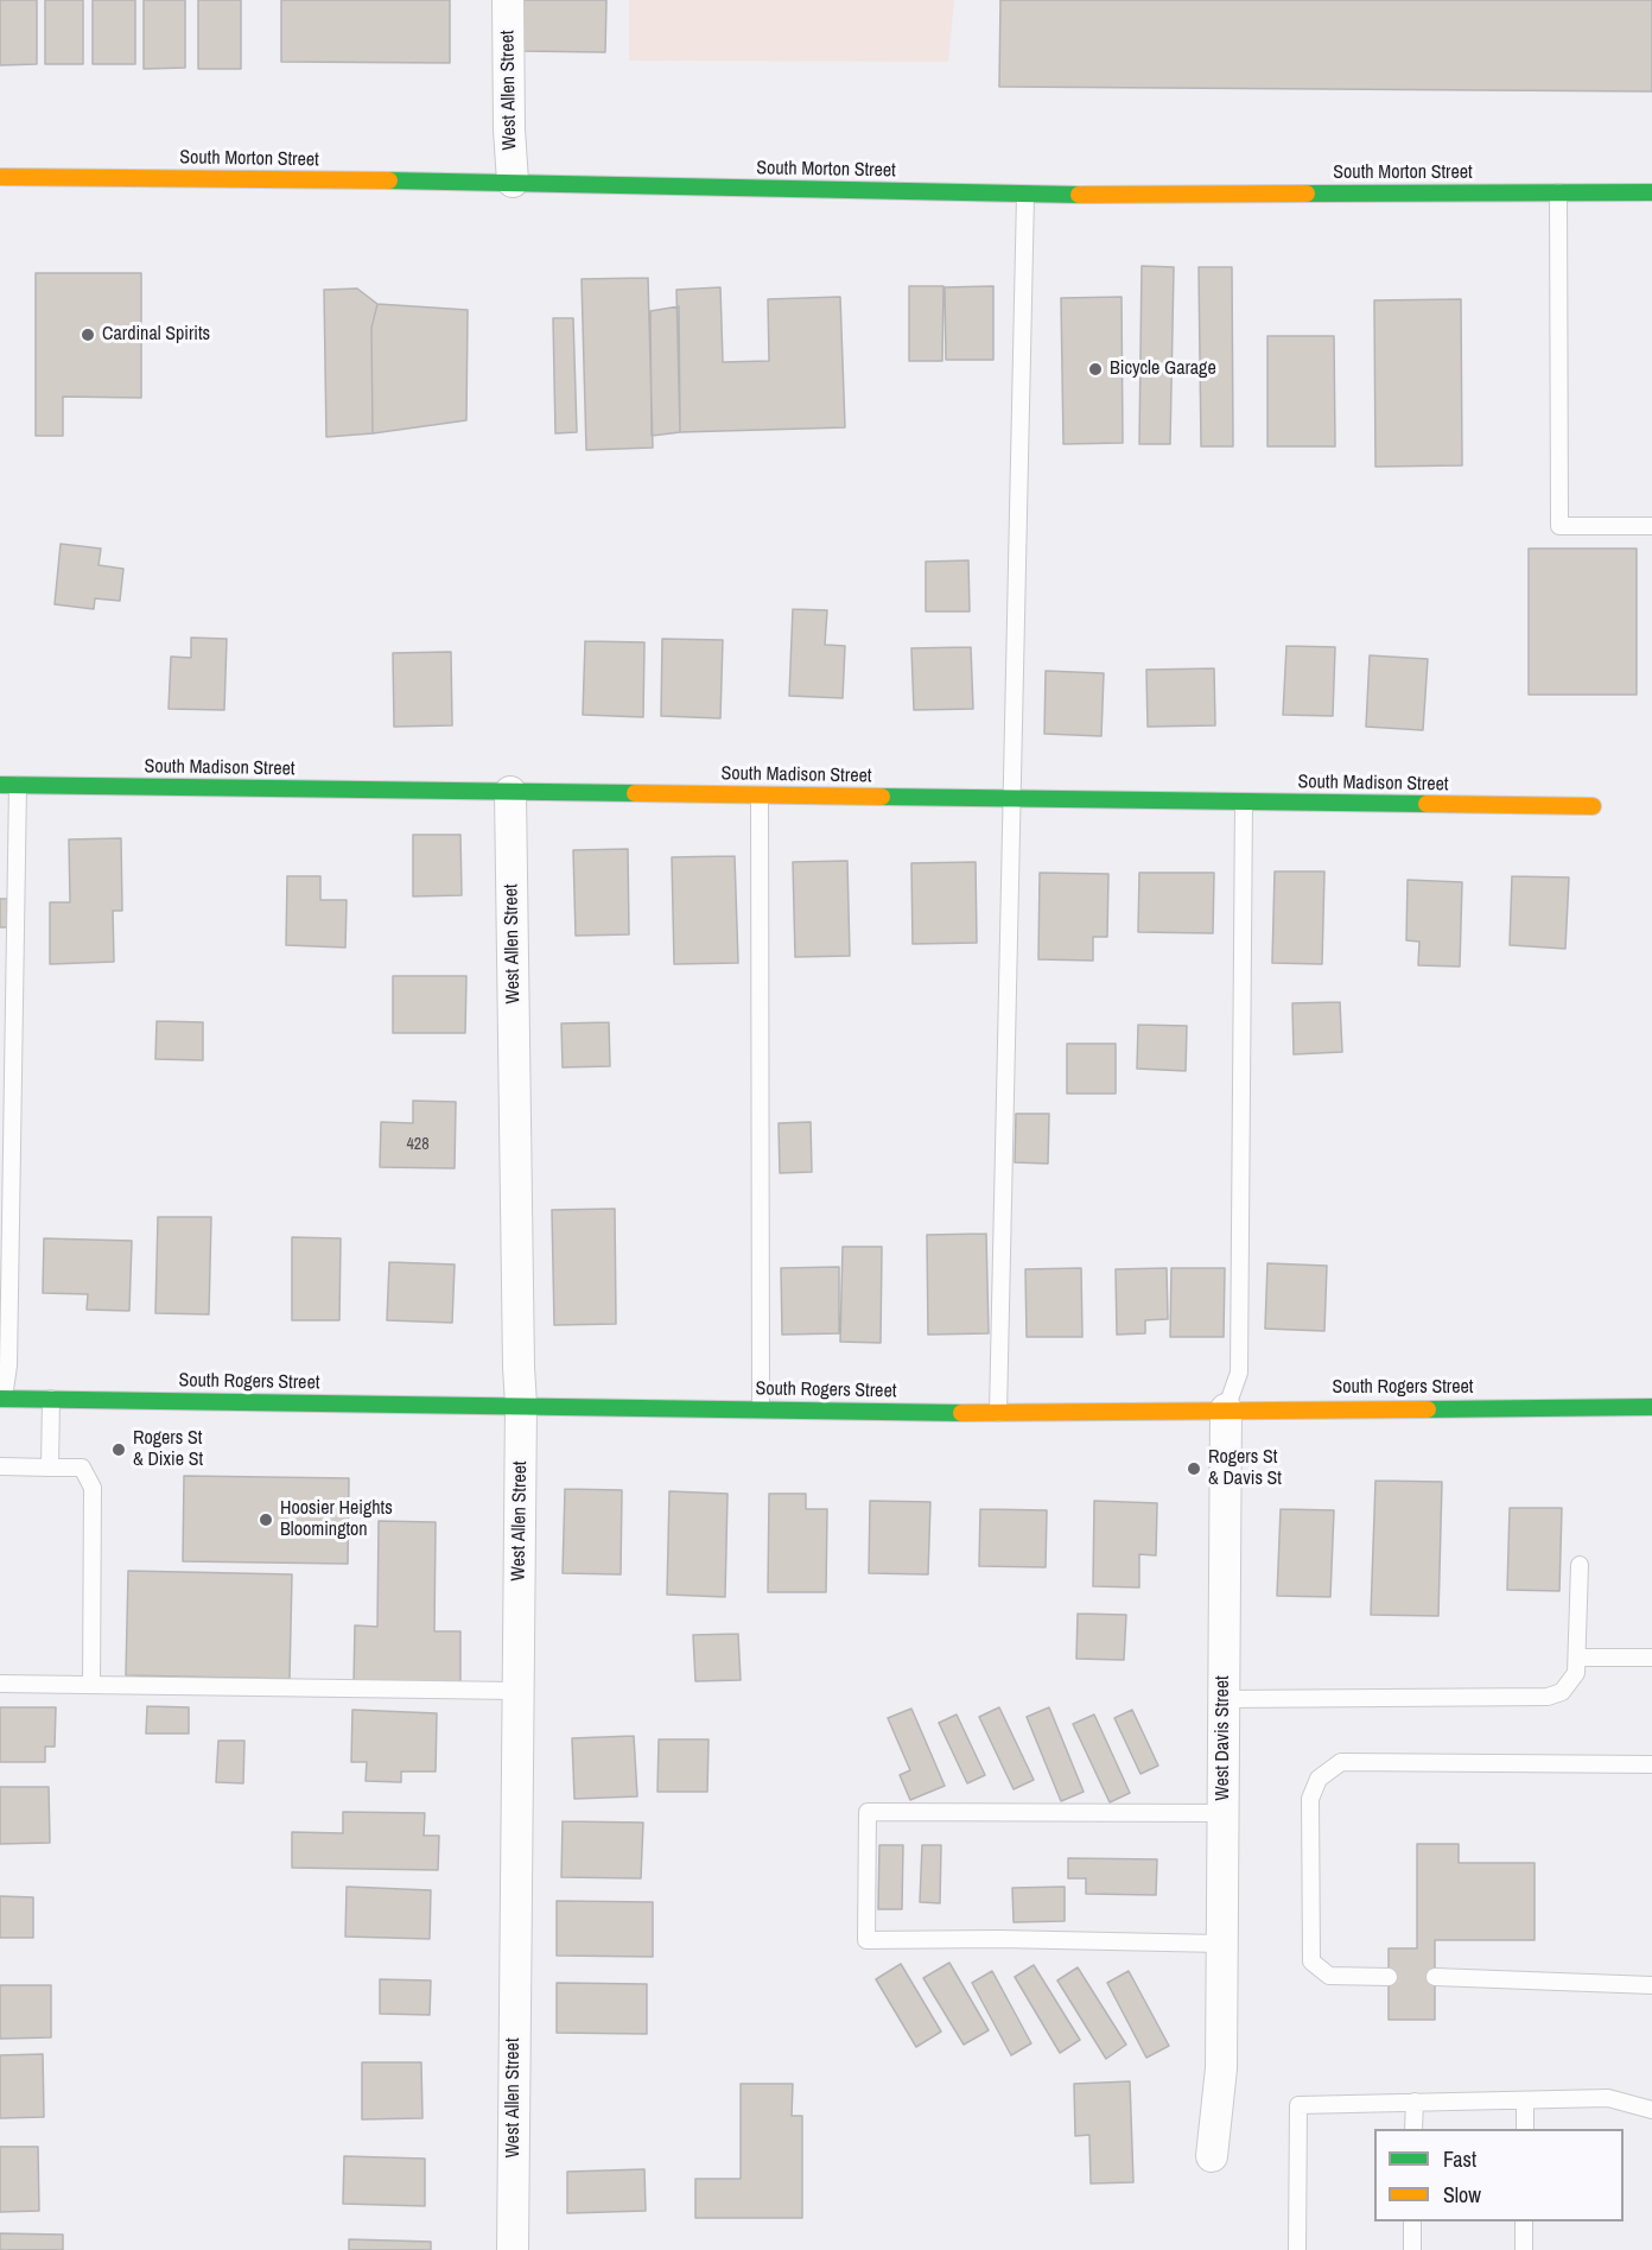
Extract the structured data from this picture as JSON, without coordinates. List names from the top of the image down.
{
  "streets": {
    "street": [
      "West Allen Street",
      "South Morton Street",
      "South Madison Street",
      "South Rogers Street",
      "West Davis Street"
    ]
  },
  "crossings": [
    ["West Allen Street", "South Morton Street"],
    ["West Allen Street", "South Madison Street"],
    ["West Allen Street", "South Rogers Street"],
    ["South Rogers Street", "West Davis Street"]
  ],
  "places": [
    "Cardinal Spirits",
    "Bicycle Garage",
    "Rogers St & Dixie St",
    "Rogers St & Davis St",
    "Hoosier Heights Bloomington"
  ],
  "house_numbers": ["428"],
  "legend": ["Fast", "Slow"]
}
